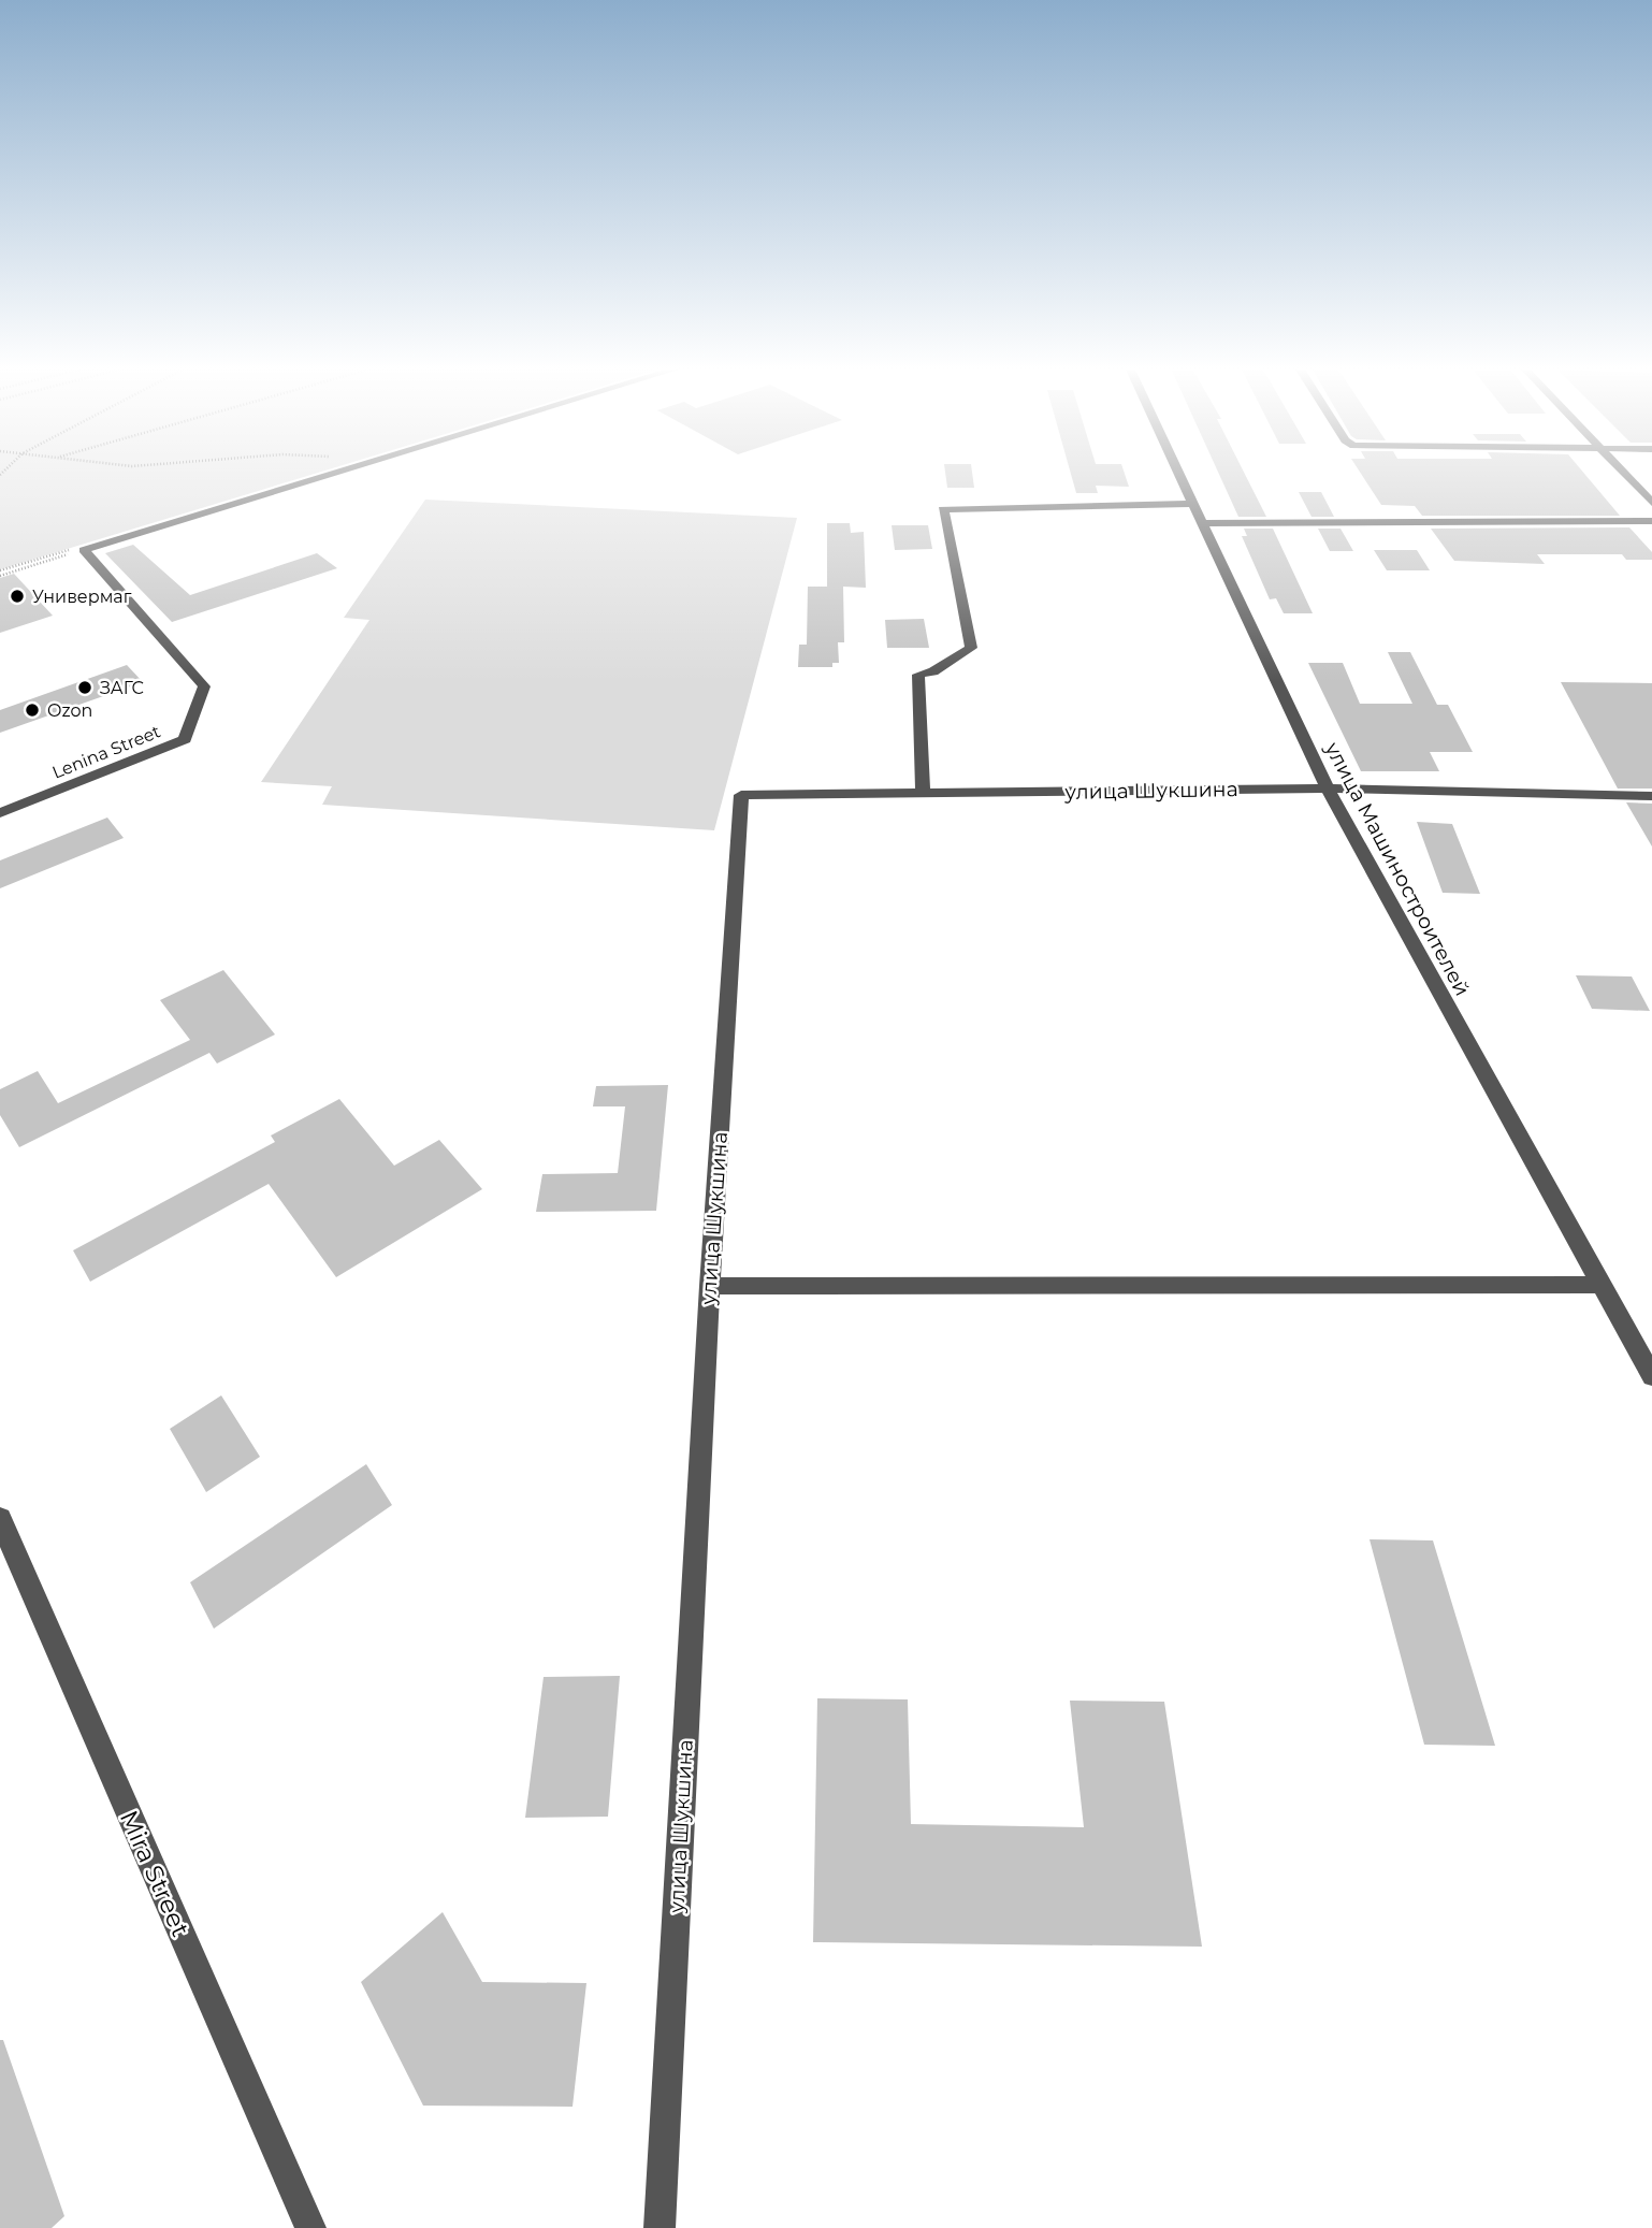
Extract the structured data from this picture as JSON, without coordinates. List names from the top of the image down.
{
  "streets": {
    "street": [
      "Lenina Street",
      "улица Шукшина",
      "улица Машиностроителей",
      "Mira Street"
    ]
  },
  "crossings": [
    ["улица Шукшина", "улица Машиностроителей"]
  ],
  "places": ["Универмаг", "ЗАГС", "Ozon"]
}
